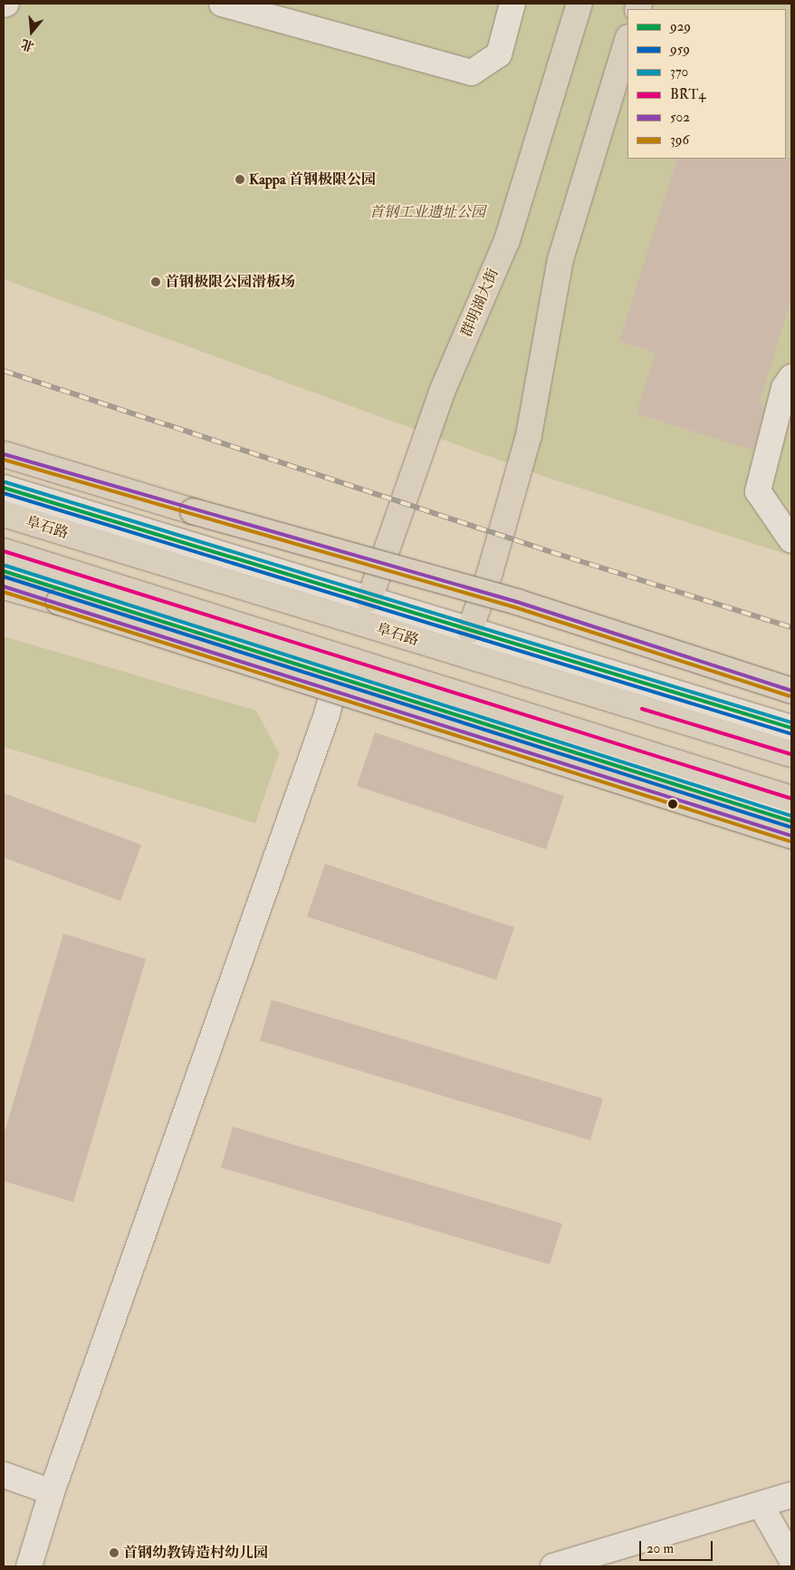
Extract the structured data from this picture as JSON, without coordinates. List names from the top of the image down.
{
  "streets": {
    "main road": ["群明湖大街", "阜石路"]
  },
  "parks": ["首钢工业遗址公园"],
  "places": ["Kappa 首钢极限公园", "首钢极限公园滑板场", "首钢幼教铸造村幼儿园"],
  "lines": [
    "transit line 502",
    "transit line 396",
    "transit line 370",
    "transit line 929",
    "transit line 959",
    "transit line BRT4"
  ],
  "legend": [
    "929",
    "959",
    "370",
    "BRT4",
    "502",
    "396"
  ],
  "scale_bar": "20 m",
  "north": "bottom"
}
